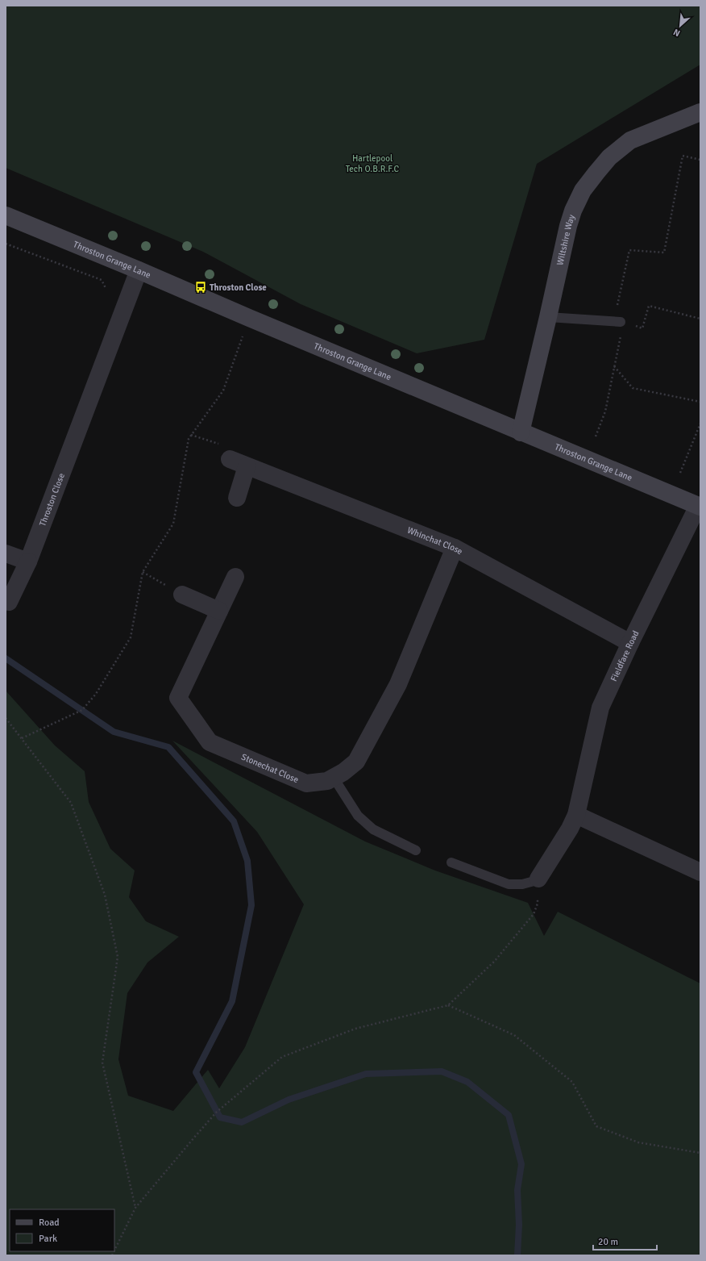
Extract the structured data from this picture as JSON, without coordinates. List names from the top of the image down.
{
  "streets": {
    "street": [
      "Wiltshire Way",
      "Throston Grange Lane",
      "Throston Close",
      "Whinchat Close",
      "Fieldfare Road",
      "Stonechat Close"
    ]
  },
  "crossings": [
    ["Wiltshire Way", "Throston Grange Lane"],
    ["Throston Grange Lane", "Throston Close"],
    ["Throston Grange Lane", "Fieldfare Road"],
    ["Whinchat Close", "Fieldfare Road"],
    ["Whinchat Close", "Stonechat Close"]
  ],
  "parks": ["Hartlepool Tech O.B.R.F.C"],
  "places": {
    "bus stop": ["Throston Close"]
  },
  "legend": ["Road", "Park"],
  "scale_bar": "20 m",
  "north": "bottom left"
}
